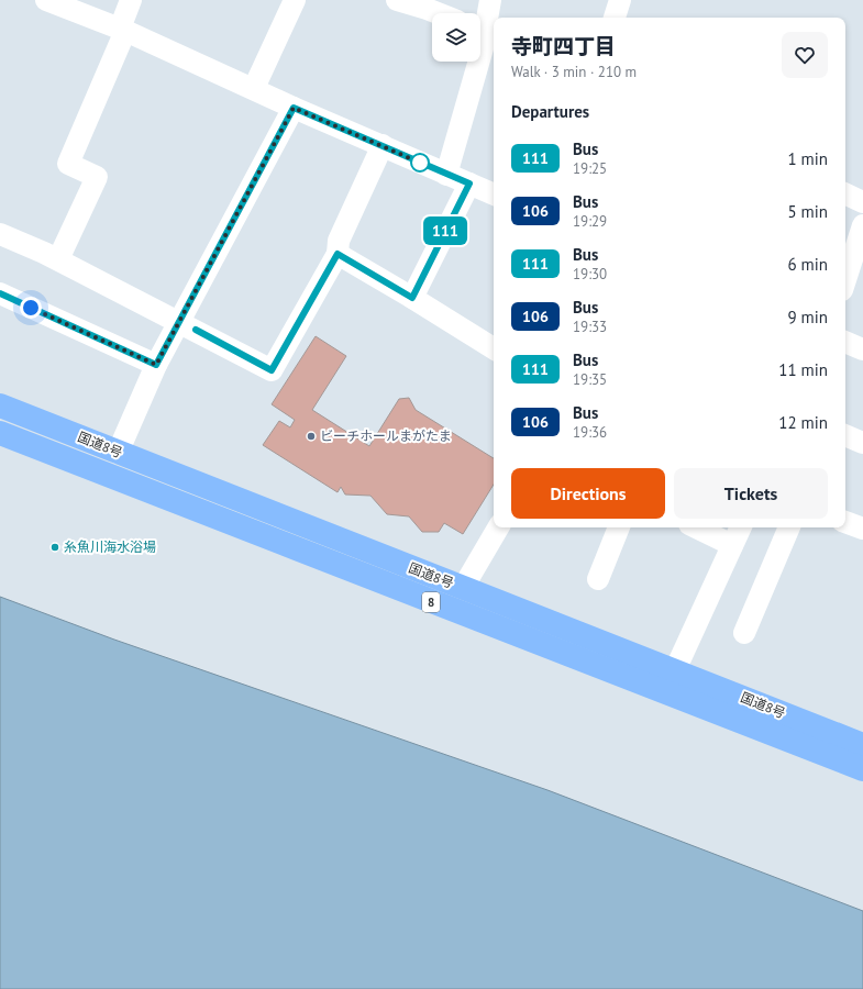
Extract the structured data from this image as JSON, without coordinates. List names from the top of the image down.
{
  "streets": {
    "highway": ["国道8号", "8"]
  },
  "places": ["ビーチホールまがたま", "糸魚川海水浴場"],
  "lines": ["bus line 111"],
  "page": {
    "on_map": "111",
    "heading": [
      ["寺町四丁目", "Walk · 3 min · 210 m"],
      "Departures"
    ],
    "list": [
      {
        "mark": "111",
        "name": "Bus",
        "note": "19:25",
        "value": "1 min"
      },
      {
        "mark": "106",
        "name": "Bus",
        "note": "19:29",
        "value": "5 min"
      },
      {
        "mark": "111",
        "name": "Bus",
        "note": "19:30",
        "value": "6 min"
      },
      {
        "mark": "106",
        "name": "Bus",
        "note": "19:33",
        "value": "9 min"
      },
      {
        "mark": "111",
        "name": "Bus",
        "note": "19:35",
        "value": "11 min"
      },
      {
        "mark": "106",
        "name": "Bus",
        "note": "19:36",
        "value": "12 min"
      }
    ],
    "buttons": ["Directions", "Tickets"]
  }
}
